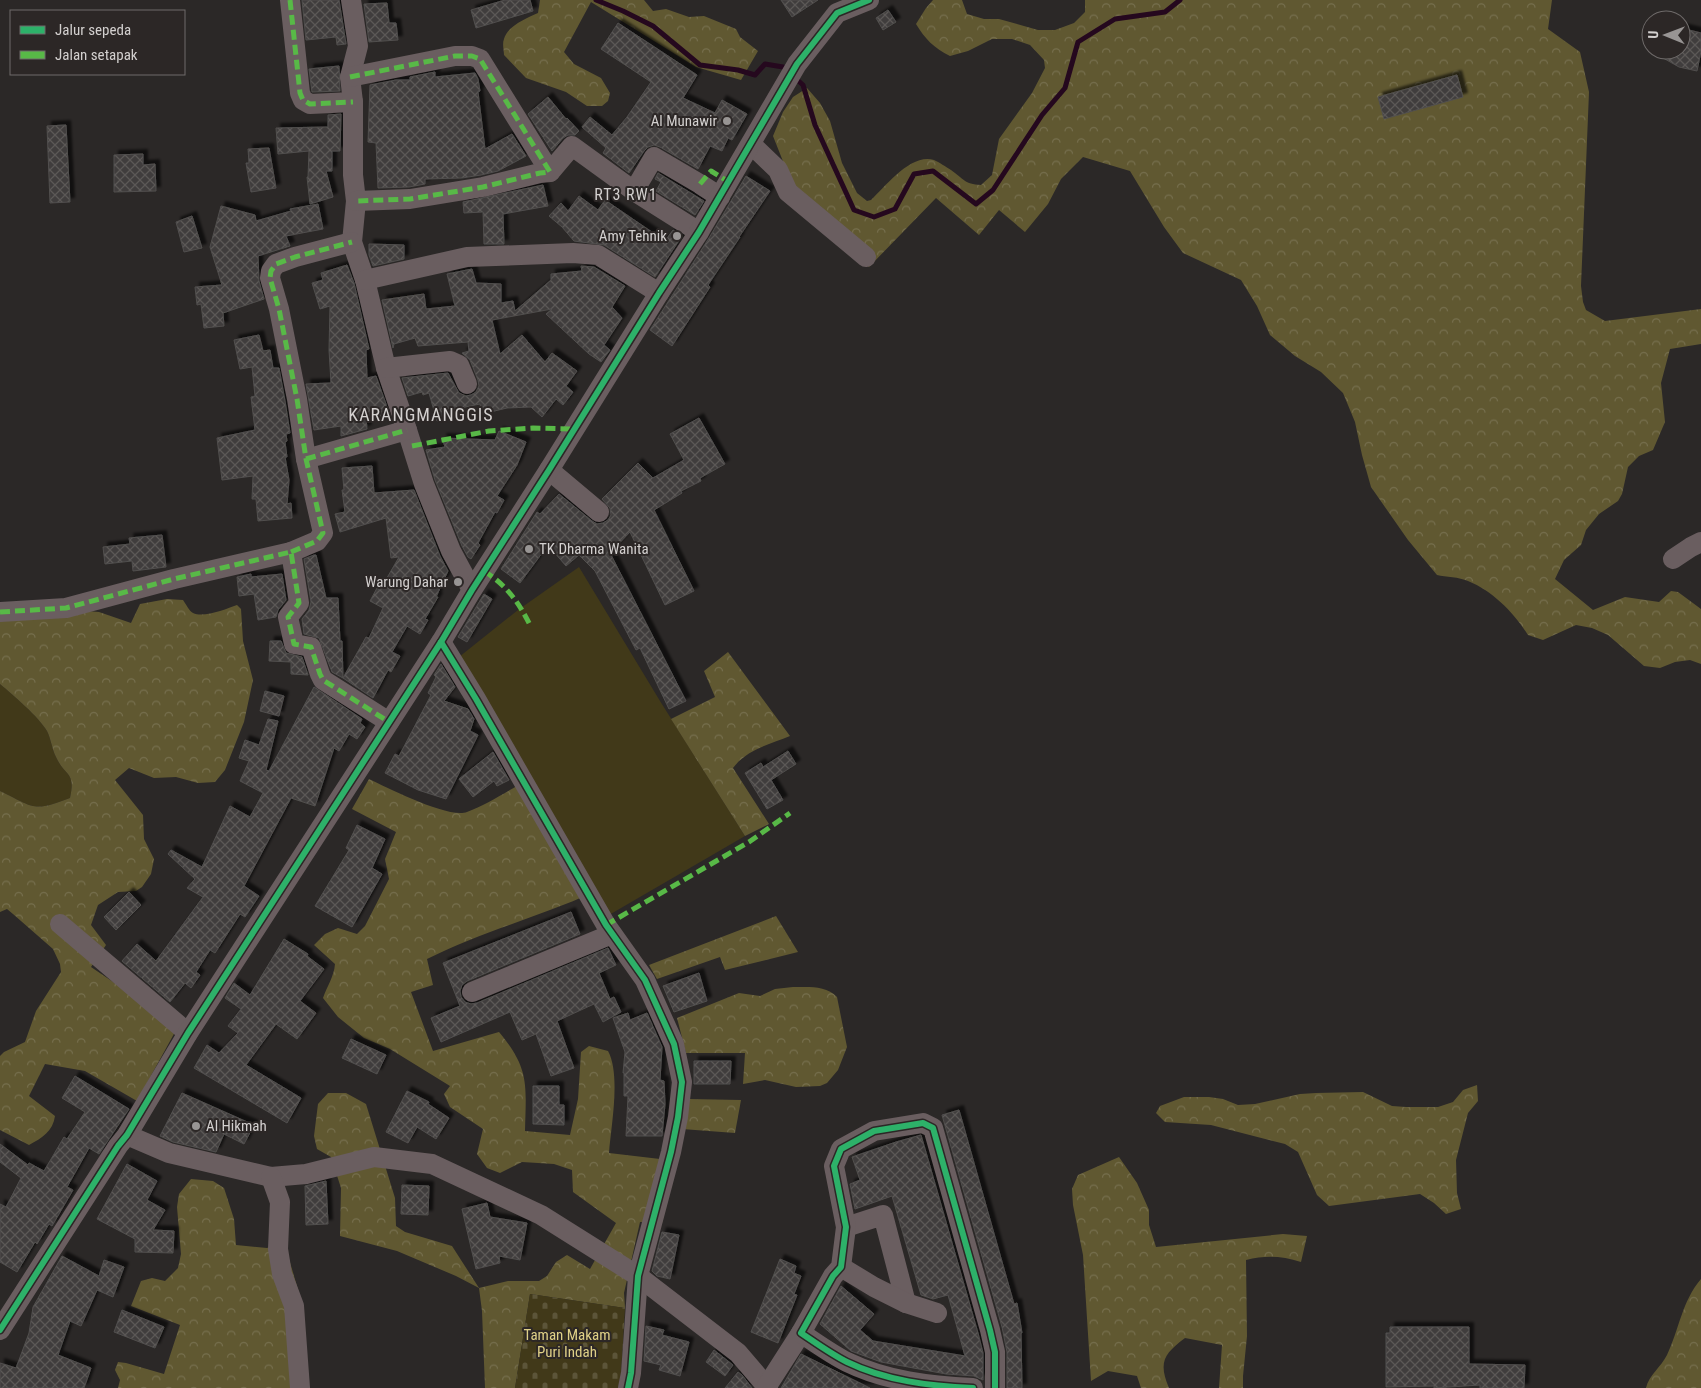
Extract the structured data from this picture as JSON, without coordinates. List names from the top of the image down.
{
  "districts": ["RT3 RW1", "KARANGMANGGIS"],
  "parks": ["Taman Makam Puri Indah"],
  "places": [
    "Al Munawir",
    "Amy Tehnik",
    "TK Dharma Wanita",
    "Warung Dahar",
    "Al Hikmah"
  ],
  "legend": ["Jalur sepeda", "Jalan setapak"],
  "north": "left"
}
